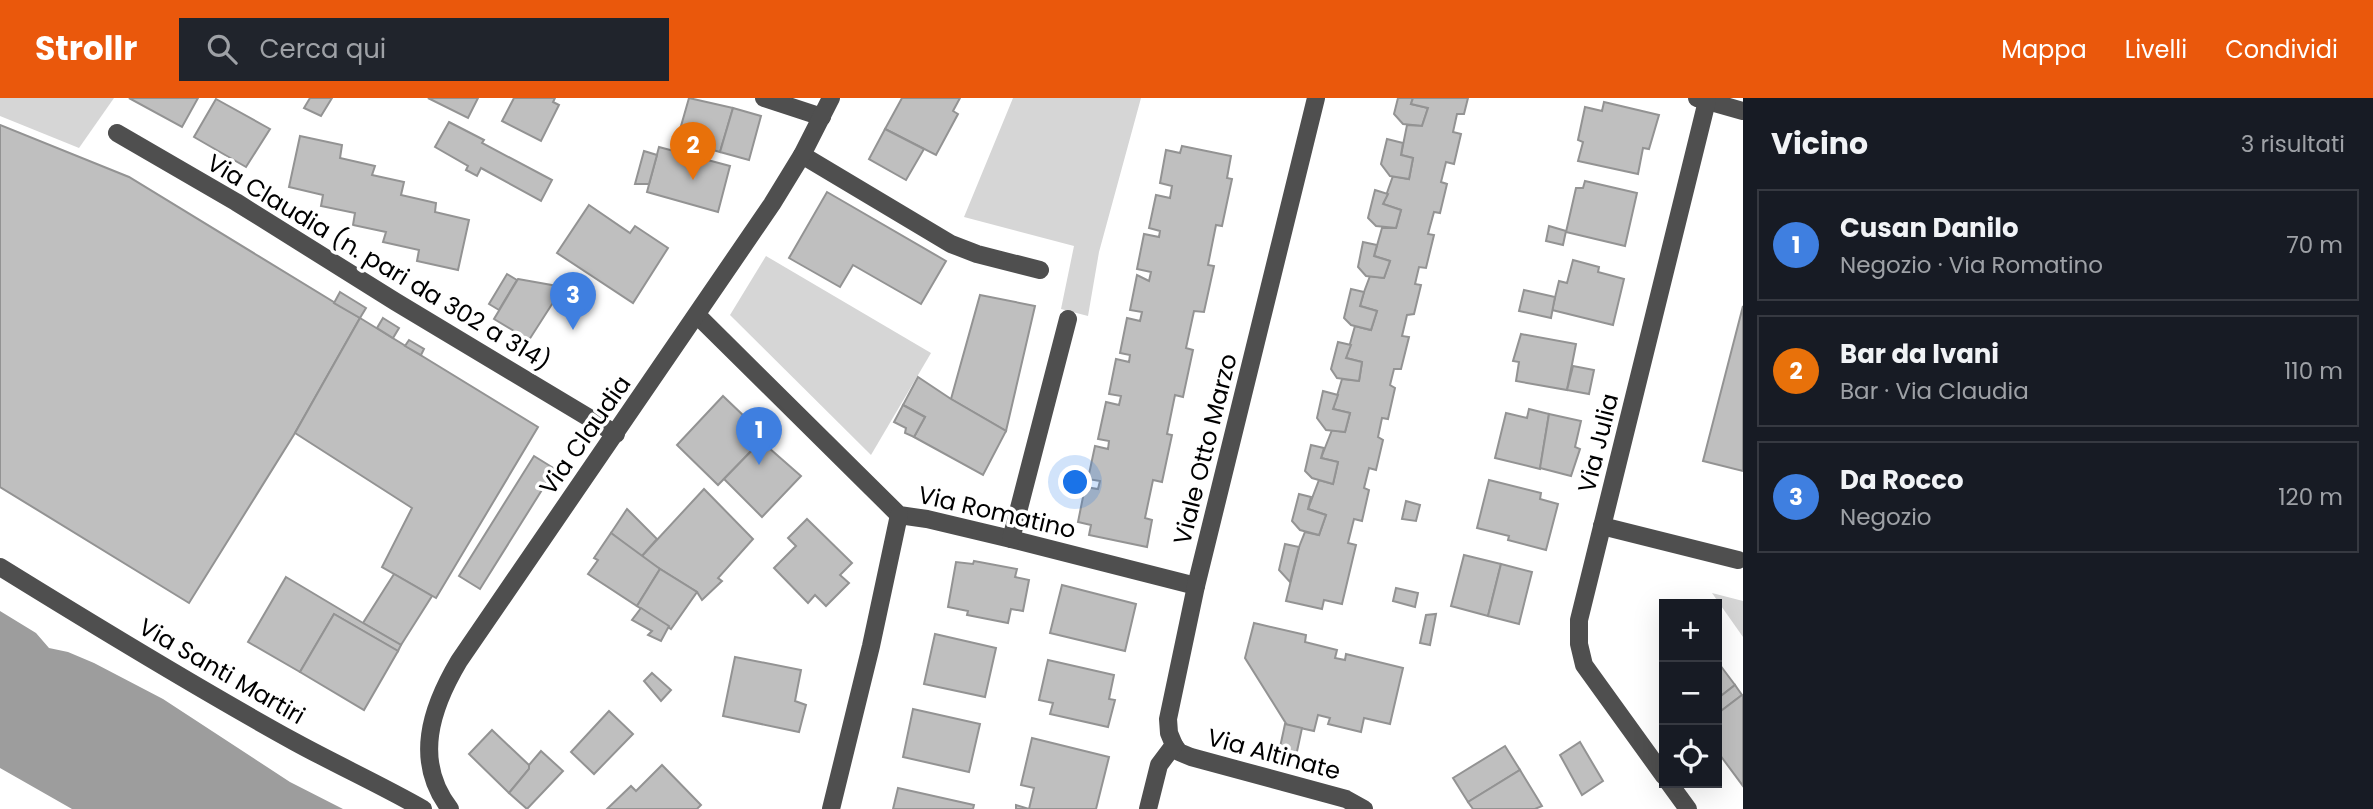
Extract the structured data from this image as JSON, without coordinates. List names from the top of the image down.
{
  "streets": {
    "street": [
      "Via Claudia (n. pari da 302 a 314)",
      "Via Claudia",
      "Via Julia",
      "Viale Otto Marzo",
      "Via Romatino",
      "Via Santi Martiri",
      "Via Altinate"
    ]
  },
  "crossings": [
    ["Via Claudia (n. pari da 302 a 314)", "Via Claudia"],
    ["Via Claudia", "Via Romatino"],
    ["Viale Otto Marzo", "Via Romatino"],
    ["Viale Otto Marzo", "Via Altinate"]
  ],
  "page": {
    "header": "Strollr",
    "search": "Cerca qui",
    "nav": ["Mappa", "Livelli", "Condividi"],
    "heading": ["Vicino", "3 risultati"],
    "pins": ["2", "3", "1"],
    "list": [
      {
        "mark": "1",
        "name": "Cusan Danilo",
        "note": "Negozio · Via Romatino",
        "value": "70 m"
      },
      {
        "mark": "2",
        "name": "Bar da Ivani",
        "note": "Bar · Via Claudia",
        "value": "110 m"
      },
      {
        "mark": "3",
        "name": "Da Rocco",
        "note": "Negozio",
        "value": "120 m"
      }
    ],
    "map_buttons": ["+", "−"]
  }
}
